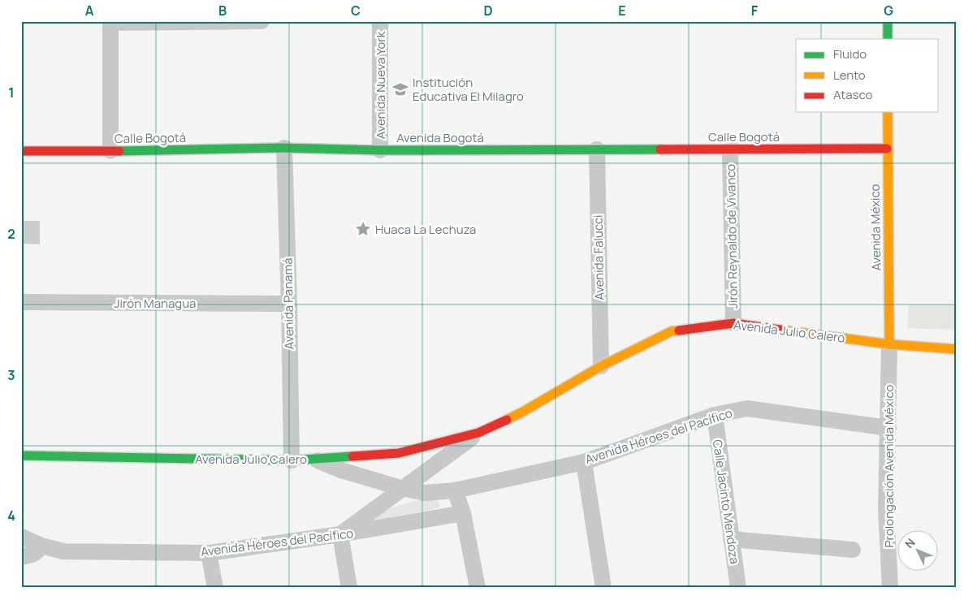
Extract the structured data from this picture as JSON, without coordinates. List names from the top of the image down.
{
  "streets": {
    "street": [
      "Avenida Nueva York",
      "Calle Bogotá",
      "Avenida Bogotá",
      "Avenida México",
      "Jirón Reynaldo de Vivanco",
      "Avenida Falucci",
      "Jirón Managua",
      "Avenida Panamá",
      "Avenida Julio Calero",
      "Avenida Héroes del Pacífico",
      "Prolongación Avenida México",
      "Calle Jacinto Mendoza"
    ]
  },
  "crossings": [
    ["Avenida Nueva York", "Avenida Bogotá"],
    ["Calle Bogotá", "Avenida Bogotá"],
    ["Calle Bogotá", "Avenida México"],
    ["Calle Bogotá", "Jirón Reynaldo de Vivanco"],
    ["Calle Bogotá", "Avenida Falucci"],
    ["Calle Bogotá", "Avenida Panamá"],
    ["Avenida Bogotá", "Avenida Falucci"],
    ["Avenida Bogotá", "Avenida Panamá"],
    ["Avenida México", "Avenida Julio Calero"],
    ["Avenida México", "Prolongación Avenida México"],
    ["Jirón Reynaldo de Vivanco", "Avenida Julio Calero"],
    ["Avenida Falucci", "Avenida Julio Calero"],
    ["Jirón Managua", "Avenida Panamá"],
    ["Avenida Panamá", "Avenida Julio Calero"],
    ["Avenida Julio Calero", "Avenida Héroes del Pacífico"],
    ["Avenida Julio Calero", "Prolongación Avenida México"],
    ["Avenida Héroes del Pacífico", "Prolongación Avenida México"],
    ["Avenida Héroes del Pacífico", "Calle Jacinto Mendoza"]
  ],
  "places": {
    "school or university": ["Institución Educativa El Milagro"],
    "place": ["Huaca La Lechuza"]
  },
  "legend": ["Fluido", "Lento", "Atasco"],
  "north": "top left",
  "grid": {
    "columns": [
      "A",
      "B",
      "C",
      "D",
      "E",
      "F",
      "G"
    ],
    "rows": [
      "1",
      "2",
      "3",
      "4"
    ]
  }
}
